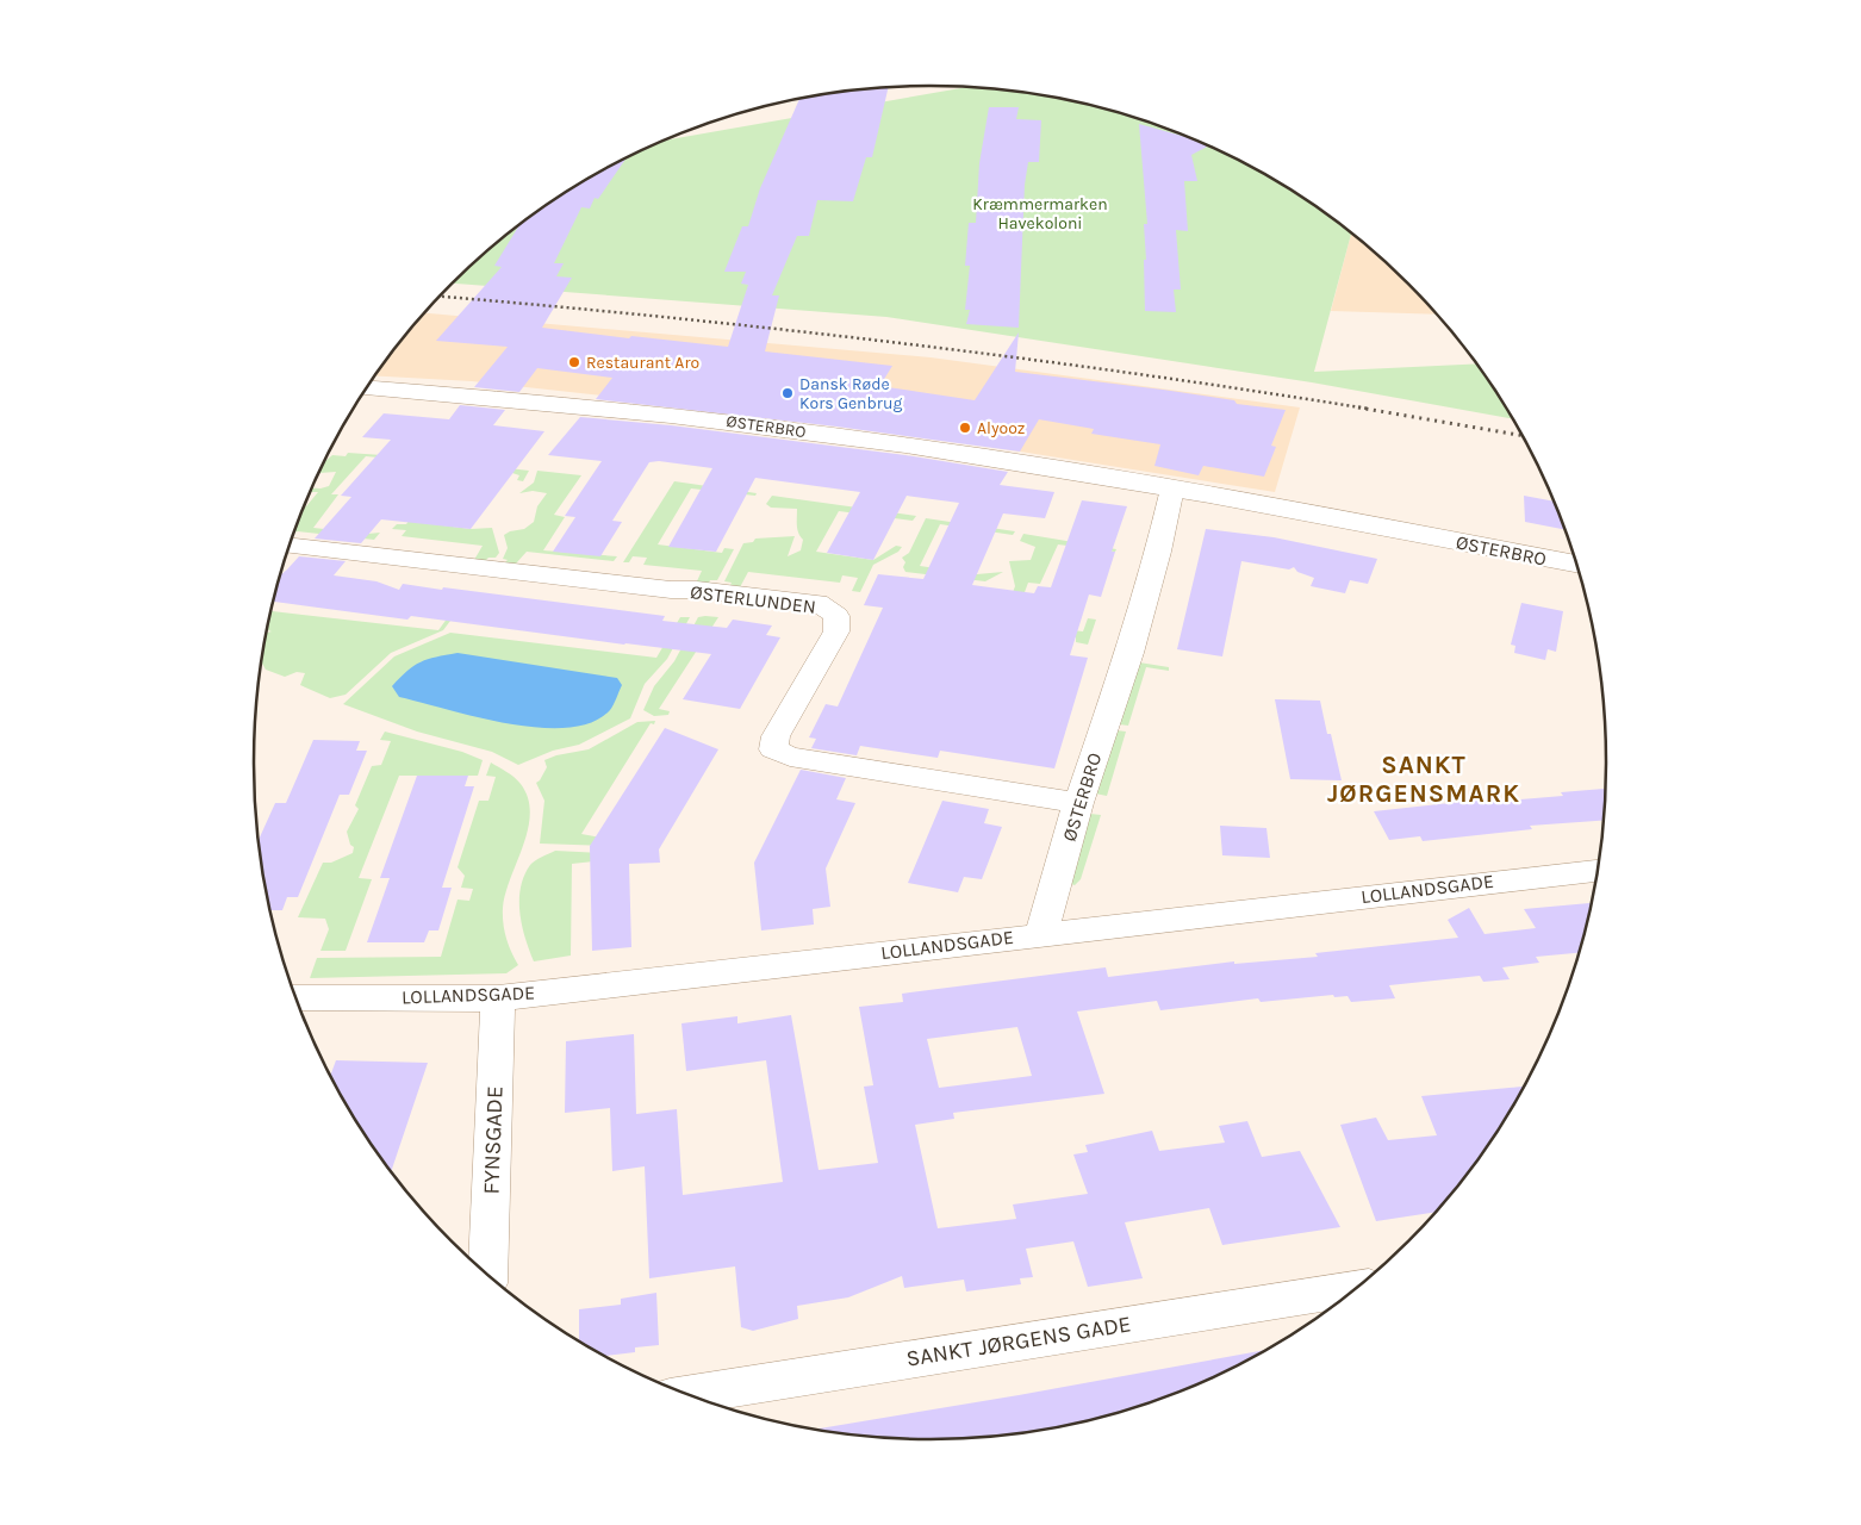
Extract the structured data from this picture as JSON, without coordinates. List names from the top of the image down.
{
  "streets": {
    "street": [
      "ØSTERBRO",
      "ØSTERLUNDEN",
      "LOLLANDSGADE",
      "FYNSGADE",
      "SANKT JØRGENS GADE"
    ]
  },
  "crossings": [
    ["ØSTERBRO", "ØSTERLUNDEN"],
    ["ØSTERBRO", "LOLLANDSGADE"],
    ["LOLLANDSGADE", "FYNSGADE"]
  ],
  "districts": ["SANKT JØRGENSMARK"],
  "parks": ["Kræmmermarken Havekoloni"],
  "places": ["Restaurant Aro", "Dansk Røde Kors Genbrug", "Alyooz"]
}
